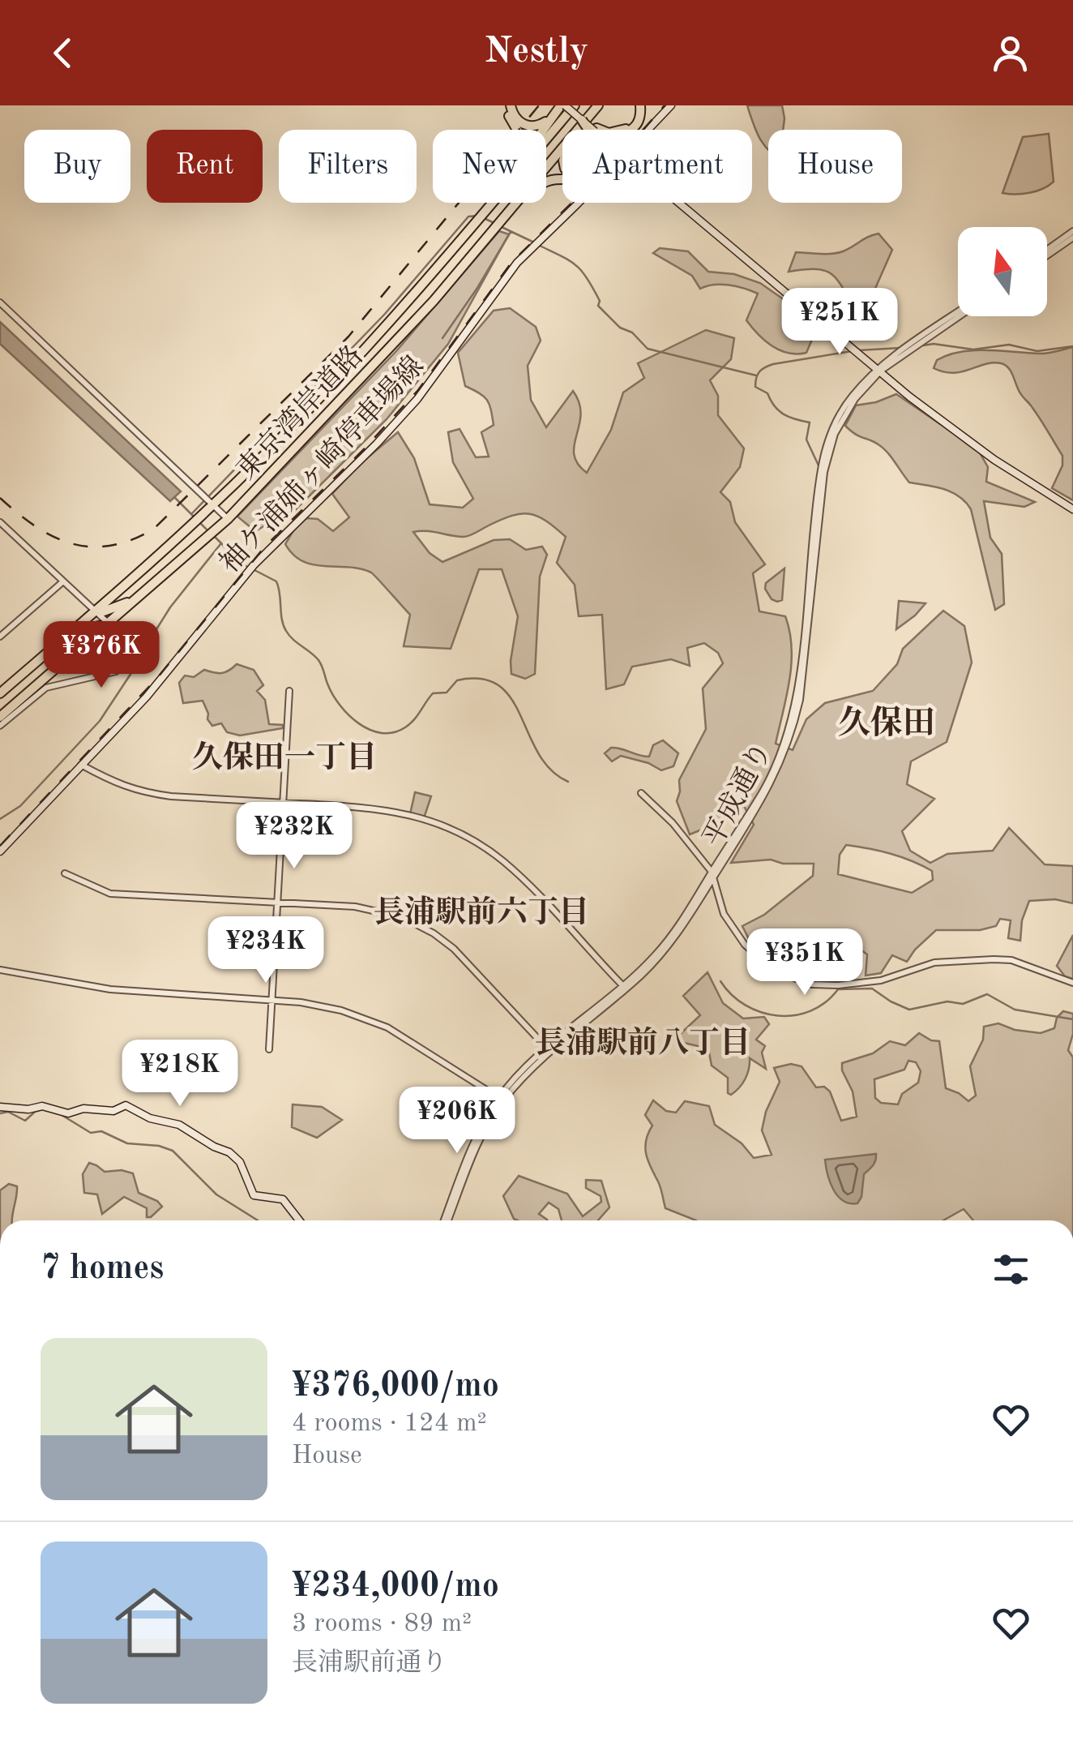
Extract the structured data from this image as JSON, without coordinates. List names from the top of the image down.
{
  "streets": {
    "highway": ["東京湾岸道路"],
    "main road": ["袖ケ浦姉ヶ崎停車場線"],
    "street": ["平成通り"]
  },
  "districts": [
    "久保田",
    "久保田一丁目",
    "長浦駅前六丁目",
    "長浦駅前八丁目"
  ],
  "north": "top",
  "page": {
    "header": "Nestly",
    "chip": [
      "Buy",
      "Rent",
      "Filters",
      "New",
      "Apartment",
      "House"
    ],
    "price": [
      "¥251K",
      "¥376K",
      "¥232K",
      "¥234K",
      "¥351K",
      "¥218K",
      "¥206K"
    ],
    "heading": "7 homes",
    "list": [
      {
        "name": "¥376,000/mo",
        "note": "4 rooms · 124 m² · House"
      },
      {
        "name": "¥234,000/mo",
        "note": "3 rooms · 89 m² · 長浦駅前通り"
      }
    ]
  }
}
